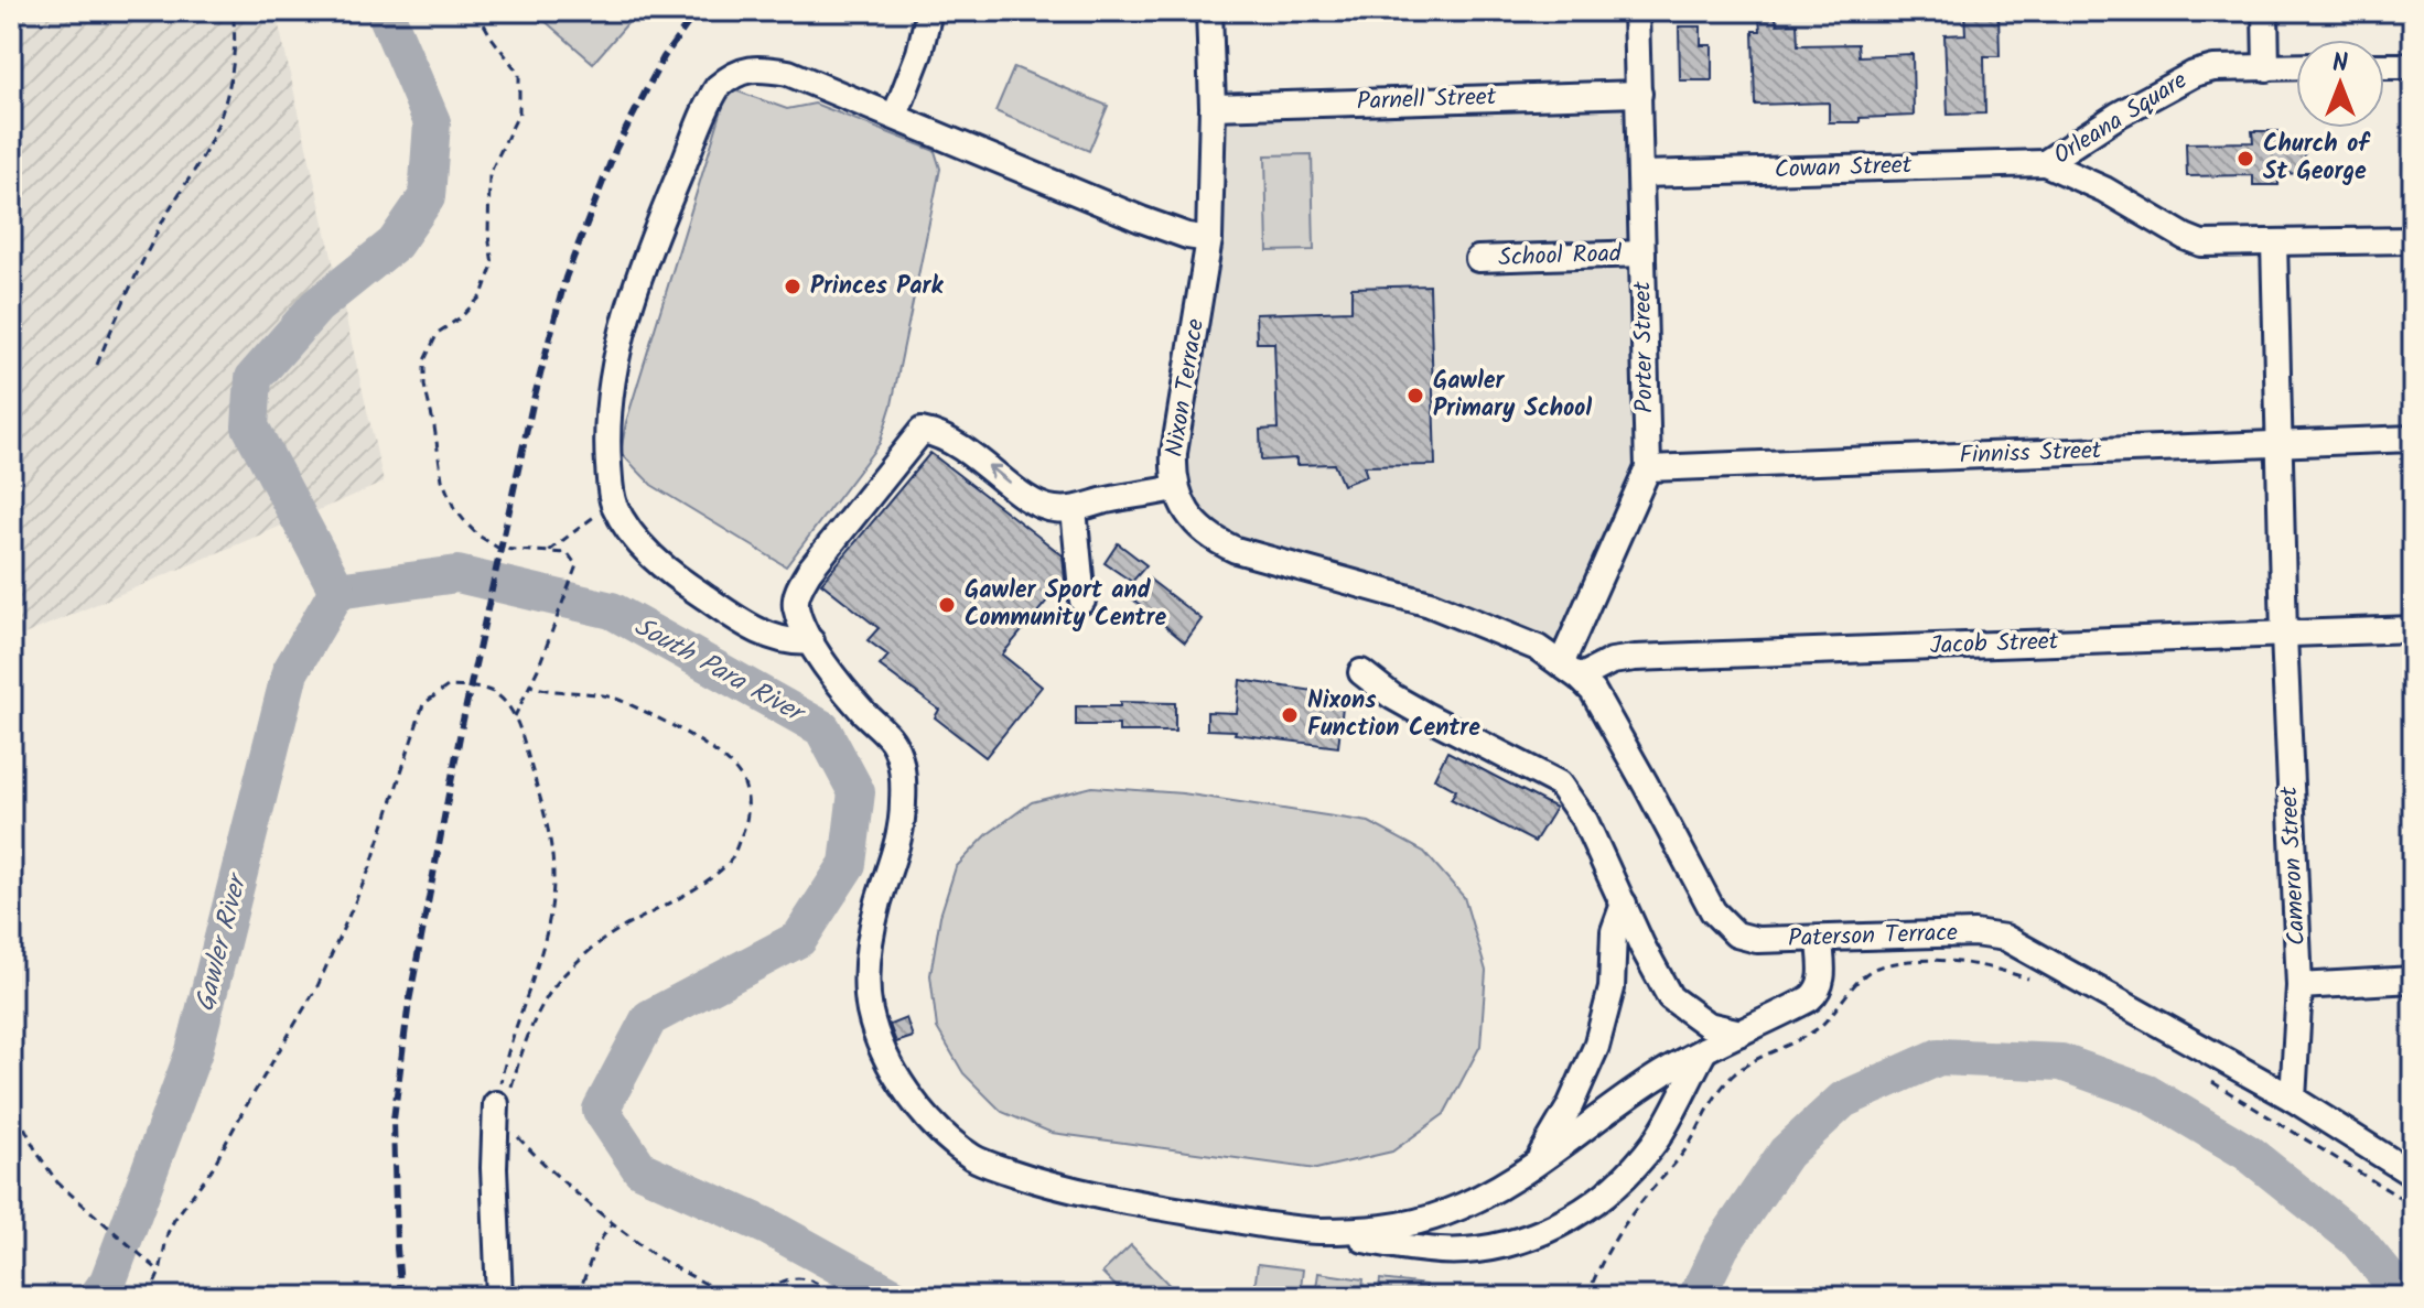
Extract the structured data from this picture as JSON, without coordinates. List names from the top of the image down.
{
  "streets": {
    "street": [
      "Parnell Street",
      "Orleana Square",
      "Cowan Street",
      "School Road",
      "Porter Street",
      "Nixon Terrace",
      "Finniss Street",
      "Jacob Street",
      "Cameron Street",
      "Paterson Terrace"
    ]
  },
  "crossings": [
    ["Parnell Street", "Porter Street"],
    ["Parnell Street", "Nixon Terrace"],
    ["Orleana Square", "Cowan Street"],
    ["Cowan Street", "Porter Street"],
    ["School Road", "Porter Street"],
    ["Porter Street", "Nixon Terrace"],
    ["Porter Street", "Finniss Street"],
    ["Porter Street", "Jacob Street"],
    ["Porter Street", "Paterson Terrace"],
    ["Nixon Terrace", "Jacob Street"],
    ["Nixon Terrace", "Paterson Terrace"],
    ["Finniss Street", "Cameron Street"],
    ["Jacob Street", "Cameron Street"],
    ["Jacob Street", "Paterson Terrace"],
    ["Cameron Street", "Paterson Terrace"]
  ],
  "water": ["South Para River", "Gawler River"],
  "places": [
    "Church of St George",
    "Princes Park",
    "Gawler Primary School",
    "Gawler Sport and Community Centre",
    "Nixons Function Centre"
  ],
  "north": "top"
}
